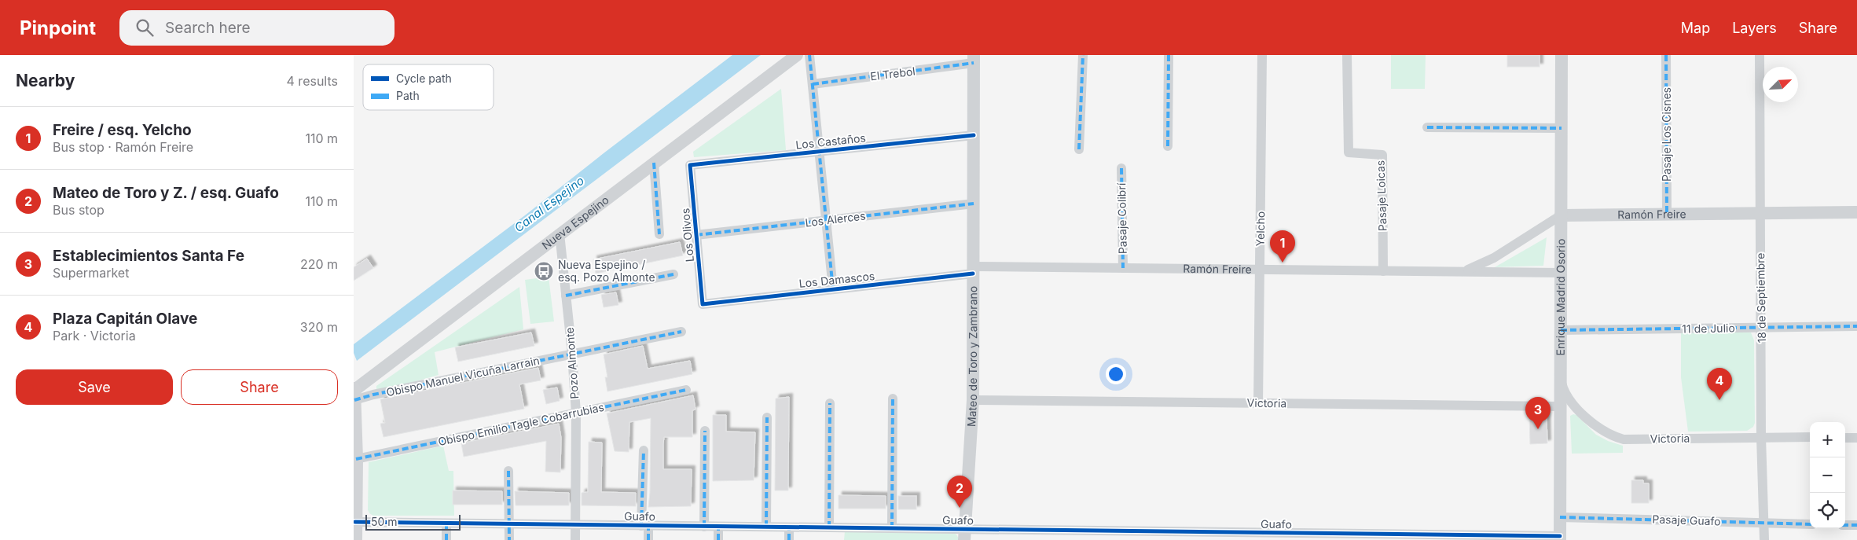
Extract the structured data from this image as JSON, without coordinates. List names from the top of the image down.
{
  "streets": {
    "street": [
      "El Trebol",
      "Pasaje Los Cisnes",
      "Los Castaños",
      "Pasaje Loicas",
      "Ramón Freire",
      "Pasaje Colibrí",
      "Los Alerces",
      "Nueva Espejino",
      "Yelcho",
      "Los Olivos",
      "Los Damascos",
      "Enrique Madrid Osorio",
      "18 de Septiembre",
      "11 de Julio",
      "Mateo de Toro y Zambrano",
      "Pozo Almonte",
      "Obispo Manuel Vicuña Larrain",
      "Victoria",
      "Obispo Emilio Tagle Cobarrubias",
      "Guafo",
      "Pasaje Guafo"
    ]
  },
  "crossings": [
    ["El Trebol", "Mateo de Toro y Zambrano"],
    ["Pasaje Los Cisnes", "Ramón Freire"],
    ["Los Castaños", "Los Olivos"],
    ["Los Castaños", "Mateo de Toro y Zambrano"],
    ["Pasaje Loicas", "Ramón Freire"],
    ["Ramón Freire", "Pasaje Colibrí"],
    ["Ramón Freire", "Yelcho"],
    ["Ramón Freire", "Los Damascos"],
    ["Ramón Freire", "Enrique Madrid Osorio"],
    ["Ramón Freire", "18 de Septiembre"],
    ["Ramón Freire", "Mateo de Toro y Zambrano"],
    ["Los Alerces", "Los Olivos"],
    ["Los Alerces", "Mateo de Toro y Zambrano"],
    ["Nueva Espejino", "Pozo Almonte"],
    ["Nueva Espejino", "Obispo Manuel Vicuña Larrain"],
    ["Yelcho", "Victoria"],
    ["Los Olivos", "Los Damascos"],
    ["Los Damascos", "Mateo de Toro y Zambrano"],
    ["Enrique Madrid Osorio", "11 de Julio"],
    ["Enrique Madrid Osorio", "Victoria"],
    ["Enrique Madrid Osorio", "Guafo"],
    ["Enrique Madrid Osorio", "Pasaje Guafo"],
    ["18 de Septiembre", "11 de Julio"],
    ["18 de Septiembre", "Victoria"],
    ["18 de Septiembre", "Pasaje Guafo"],
    ["Mateo de Toro y Zambrano", "Victoria"],
    ["Mateo de Toro y Zambrano", "Guafo"],
    ["Pozo Almonte", "Obispo Manuel Vicuña Larrain"],
    ["Pozo Almonte", "Obispo Emilio Tagle Cobarrubias"],
    ["Pozo Almonte", "Guafo"]
  ],
  "water": ["Canal Espejino"],
  "places": {
    "bus stop": ["Nueva Espejino / esq. Pozo Almonte"]
  },
  "legend": ["Cycle path", "Path"],
  "scale_bar": "50 m",
  "north": "top right",
  "page": {
    "header": "Pinpoint",
    "search": "Search here",
    "nav": ["Map", "Layers", "Share"],
    "heading": ["Nearby", "4 results"],
    "list": [
      {
        "mark": "1",
        "name": "Freire / esq. Yelcho",
        "note": "Bus stop · Ramón Freire",
        "value": "110 m"
      },
      {
        "mark": "2",
        "name": "Mateo de Toro y Z. / esq. Guafo",
        "note": "Bus stop",
        "value": "110 m"
      },
      {
        "mark": "3",
        "name": "Establecimientos Santa Fe",
        "note": "Supermarket",
        "value": "220 m"
      },
      {
        "mark": "4",
        "name": "Plaza Capitán Olave",
        "note": "Park · Victoria",
        "value": "320 m"
      }
    ],
    "pins": [
      "1",
      "4",
      "3",
      "2"
    ],
    "buttons": ["Save", "Share"],
    "map_buttons": ["+", "−"],
    "scale": "50 m"
  }
}
